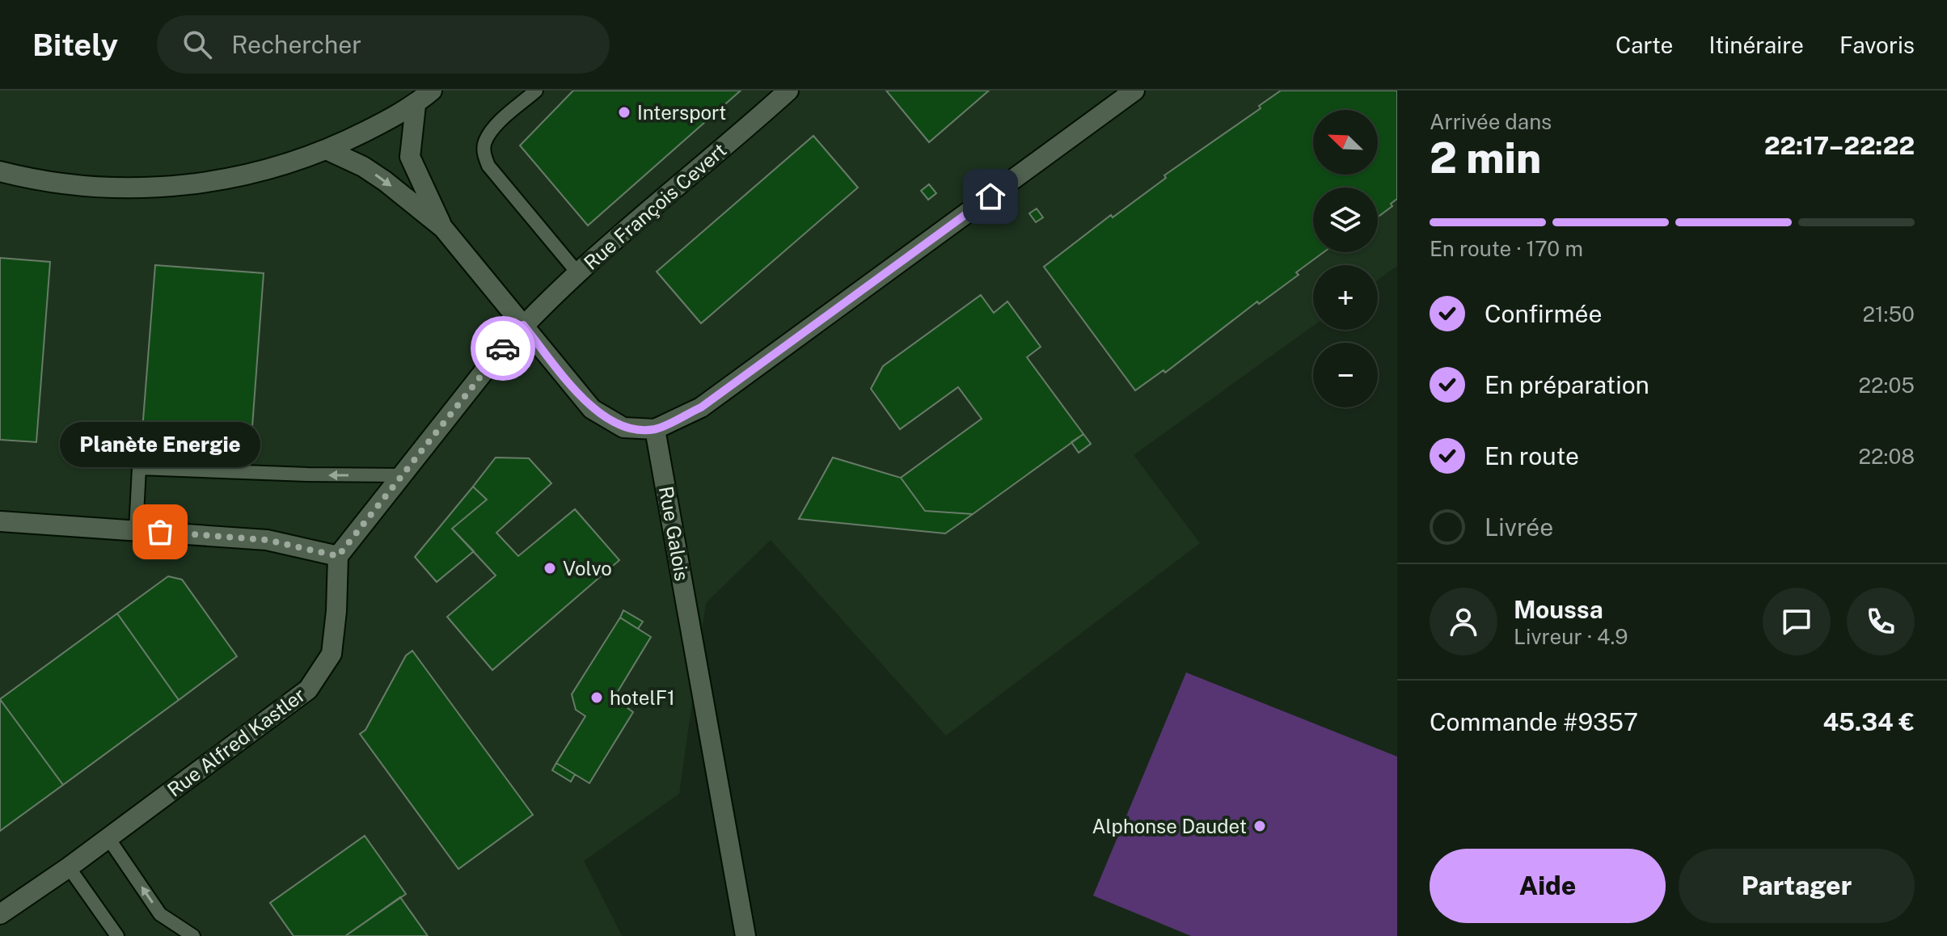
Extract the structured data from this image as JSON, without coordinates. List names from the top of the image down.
{
  "streets": {
    "street": ["Rue François Cevert", "Rue Galois", "Rue Alfred Kastler"]
  },
  "places": [
    "Intersport",
    "Planète Energie",
    "Volvo",
    "hotelF1",
    "Alphonse Daudet"
  ],
  "north": "top left",
  "page": {
    "header": "Bitely",
    "search": "Rechercher",
    "nav": ["Carte", "Itinéraire", "Favoris"],
    "heading": ["2 min", "Arrivée dans", "22:17–22:22"],
    "panel": [
      "Moussa",
      "Livreur · 4.9",
      "Commande #9357",
      "45.34 €"
    ],
    "map_buttons": ["+", "−"],
    "bar": "En route · 170 m",
    "list": [
      ["Confirmée", "21:50"],
      ["En préparation", "22:05"],
      ["En route", "22:08"],
      "Livrée"
    ],
    "bubble": "Planète Energie",
    "buttons": ["Aide", "Partager"]
  }
}
